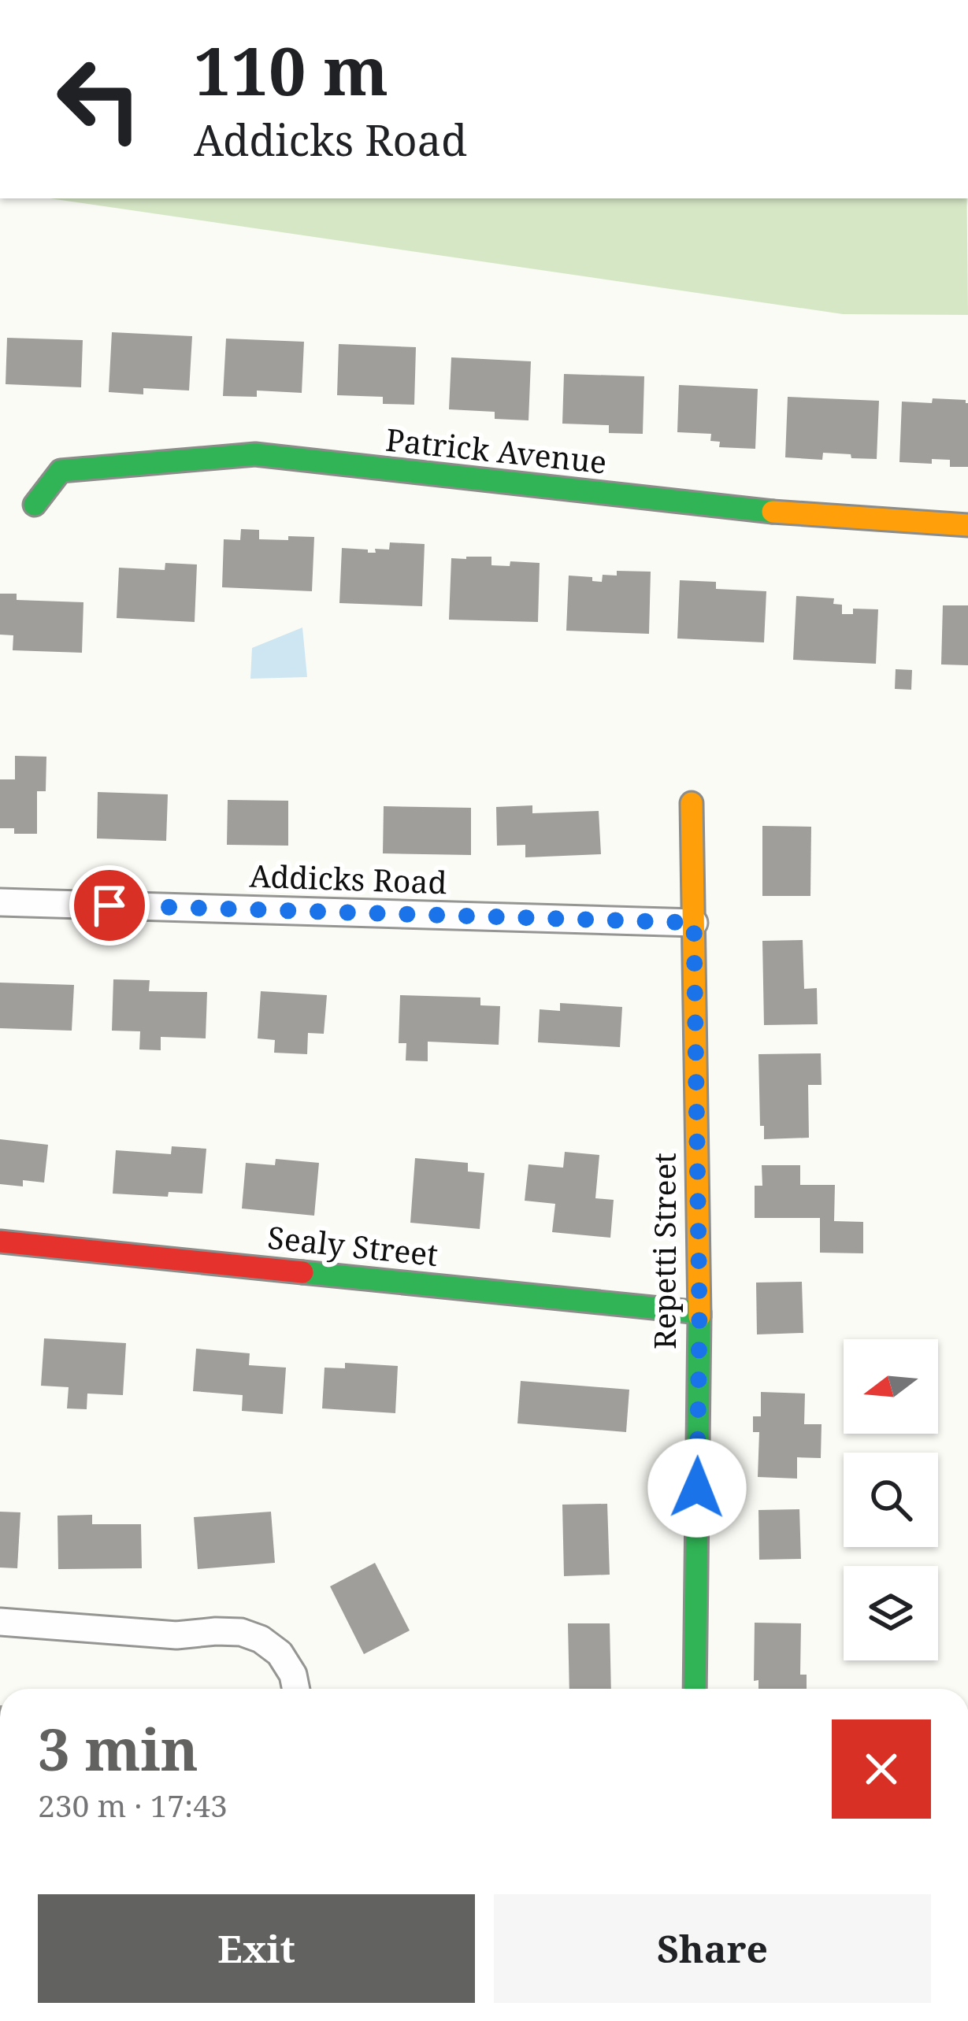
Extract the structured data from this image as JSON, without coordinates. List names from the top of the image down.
{
  "streets": {
    "street": [
      "Patrick Avenue",
      "Addicks Road",
      "Sealy Street",
      "Repetti Street"
    ]
  },
  "crossings": [
    ["Addicks Road", "Repetti Street"],
    ["Sealy Street", "Repetti Street"]
  ],
  "north": "left",
  "page": {
    "turn": ["110 m", "Addicks Road"],
    "heading": ["3 min", "230 m · 17:43"],
    "buttons": ["Exit", "Share"]
  }
}
